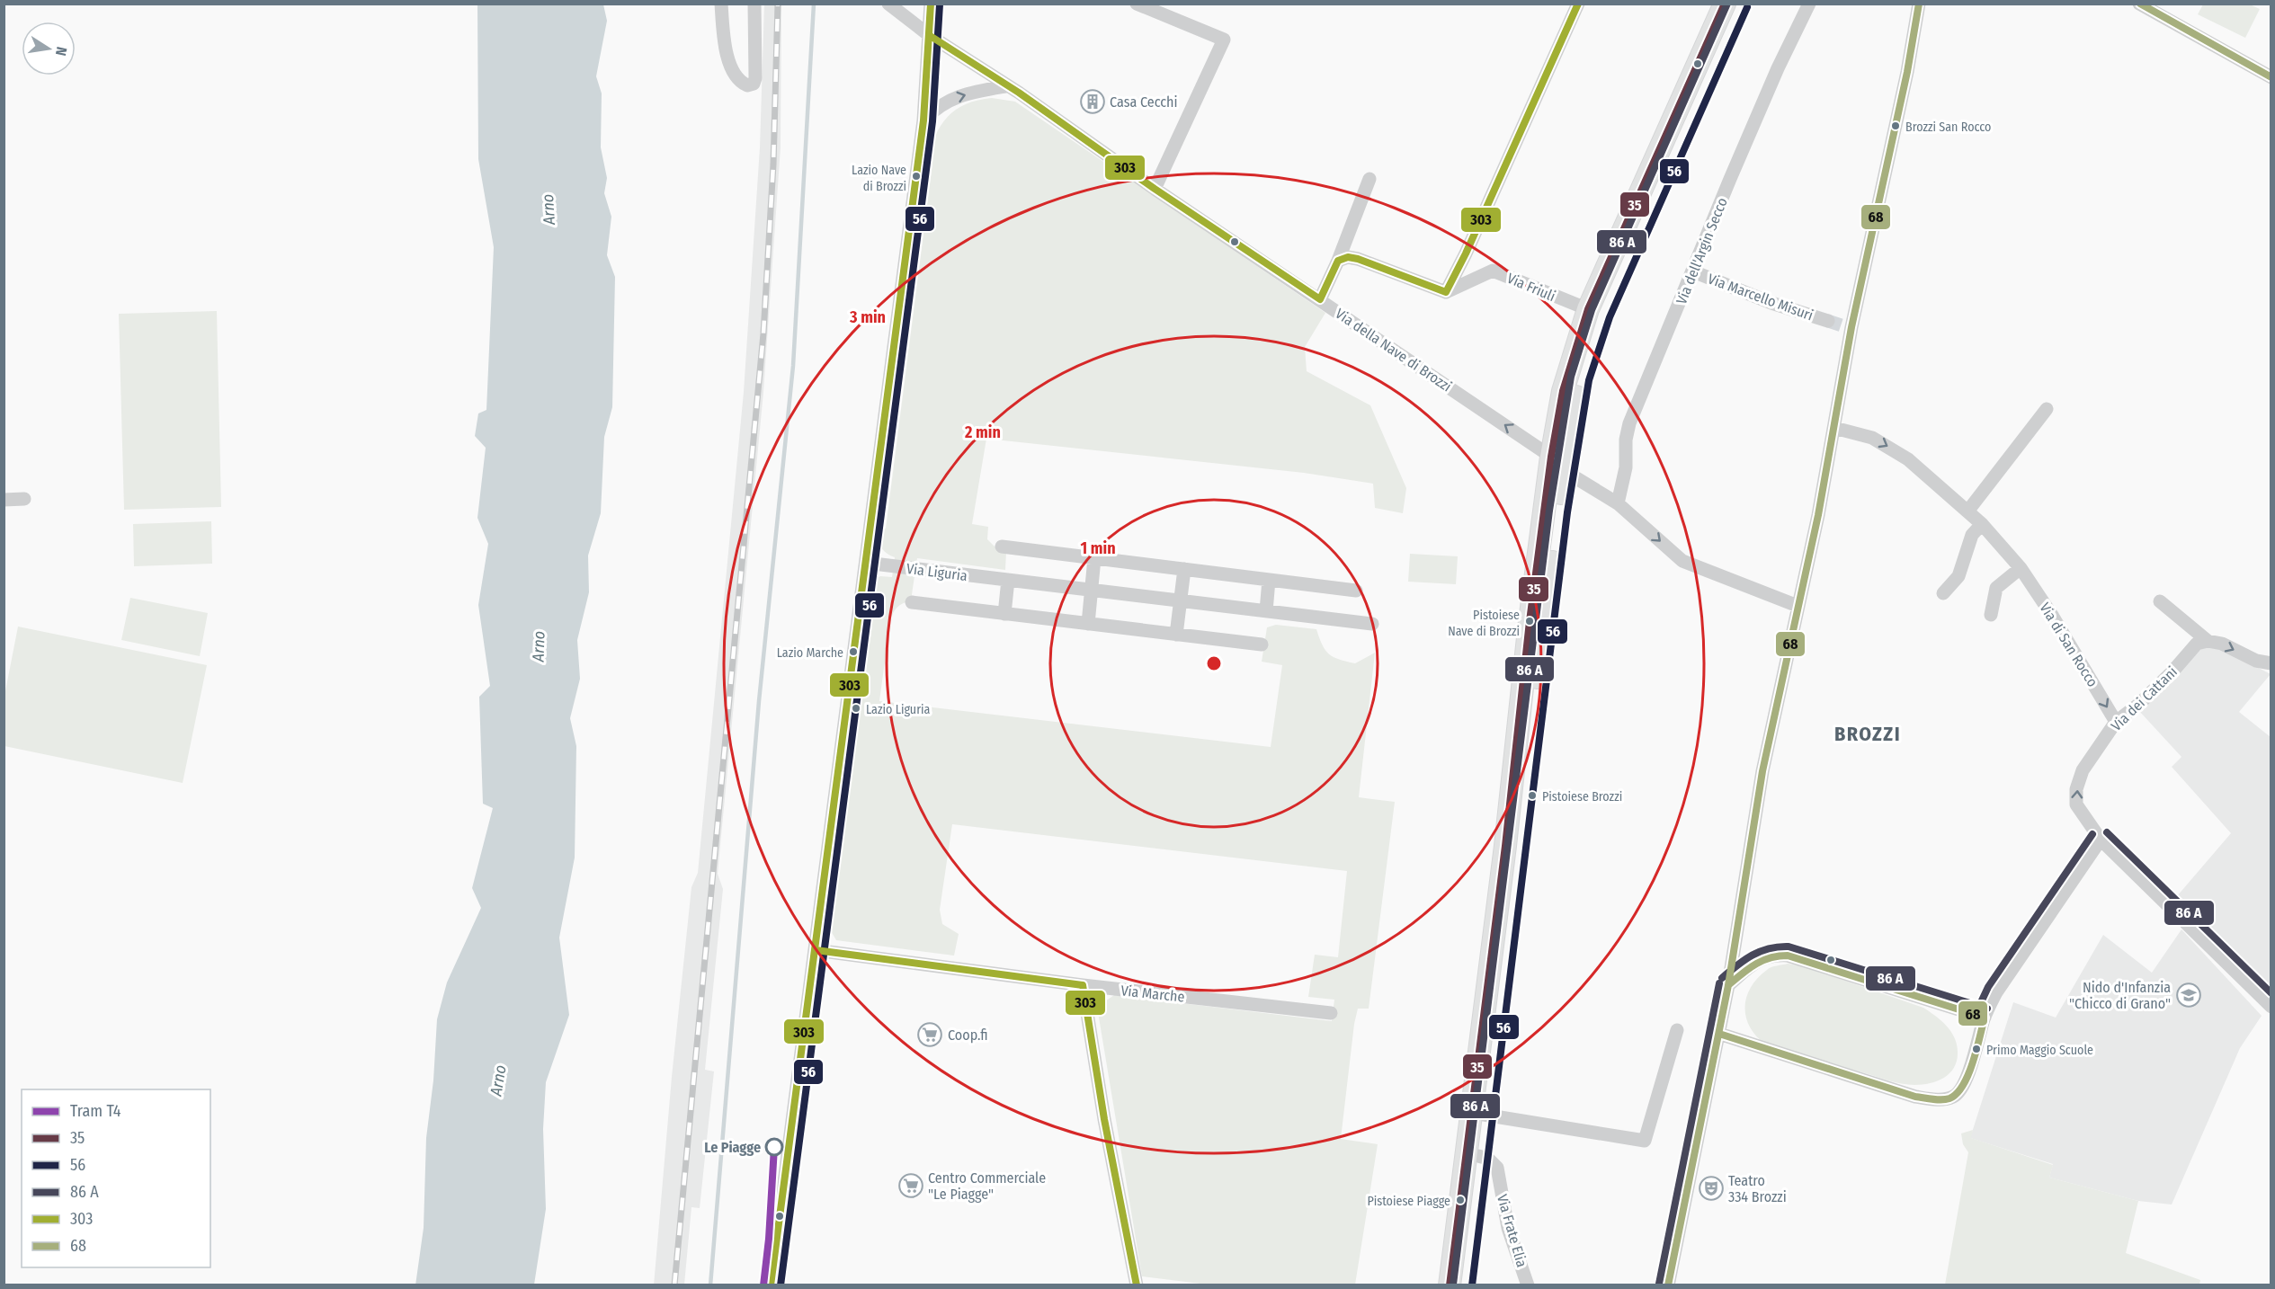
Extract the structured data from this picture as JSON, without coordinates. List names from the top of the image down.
{
  "streets": {
    "street": [
      "Via dell'Argin Secco",
      "Via Friuli",
      "Via Marcello Misuri",
      "Via della Nave di Brozzi",
      "Via Liguria",
      "Via di San Rocco",
      "Via dei Cattani",
      "Via Marche",
      "Via Frate Elia"
    ]
  },
  "crossings": [
    ["Via dell'Argin Secco", "Via Marcello Misuri"],
    ["Via dell'Argin Secco", "Via della Nave di Brozzi"],
    ["Via di San Rocco", "Via dei Cattani"]
  ],
  "one_way": ["Via di San Rocco"],
  "districts": ["BROZZI"],
  "water": ["Arno"],
  "places": {
    "building": ["Casa Cecchi"],
    "other": [
      "Brozzi San Rocco",
      "Lazio Nave di Brozzi",
      "Pistoiese Nave di Brozzi",
      "Lazio Marche",
      "Lazio Liguria",
      "Pistoiese Brozzi",
      "Primo Maggio Scuole",
      "Le Piagge",
      "Pistoiese Piagge"
    ],
    "school or university": ["Nido d'Infanzia \"Chicco di Grano\""],
    "supermarket": ["Coop.fi", "Centro Commerciale \"Le Piagge\""],
    "theatre": ["Teatro 334 Brozzi"]
  },
  "lines": [
    "transit line 35",
    "transit line 303",
    "transit line 68",
    "transit line 56",
    "tram line T4"
  ],
  "legend": [
    "Tram T4",
    "35",
    "56",
    "86 A",
    "303",
    "68"
  ],
  "north": "right",
  "rings": ["3 min", "2 min", "1 min"]
}
